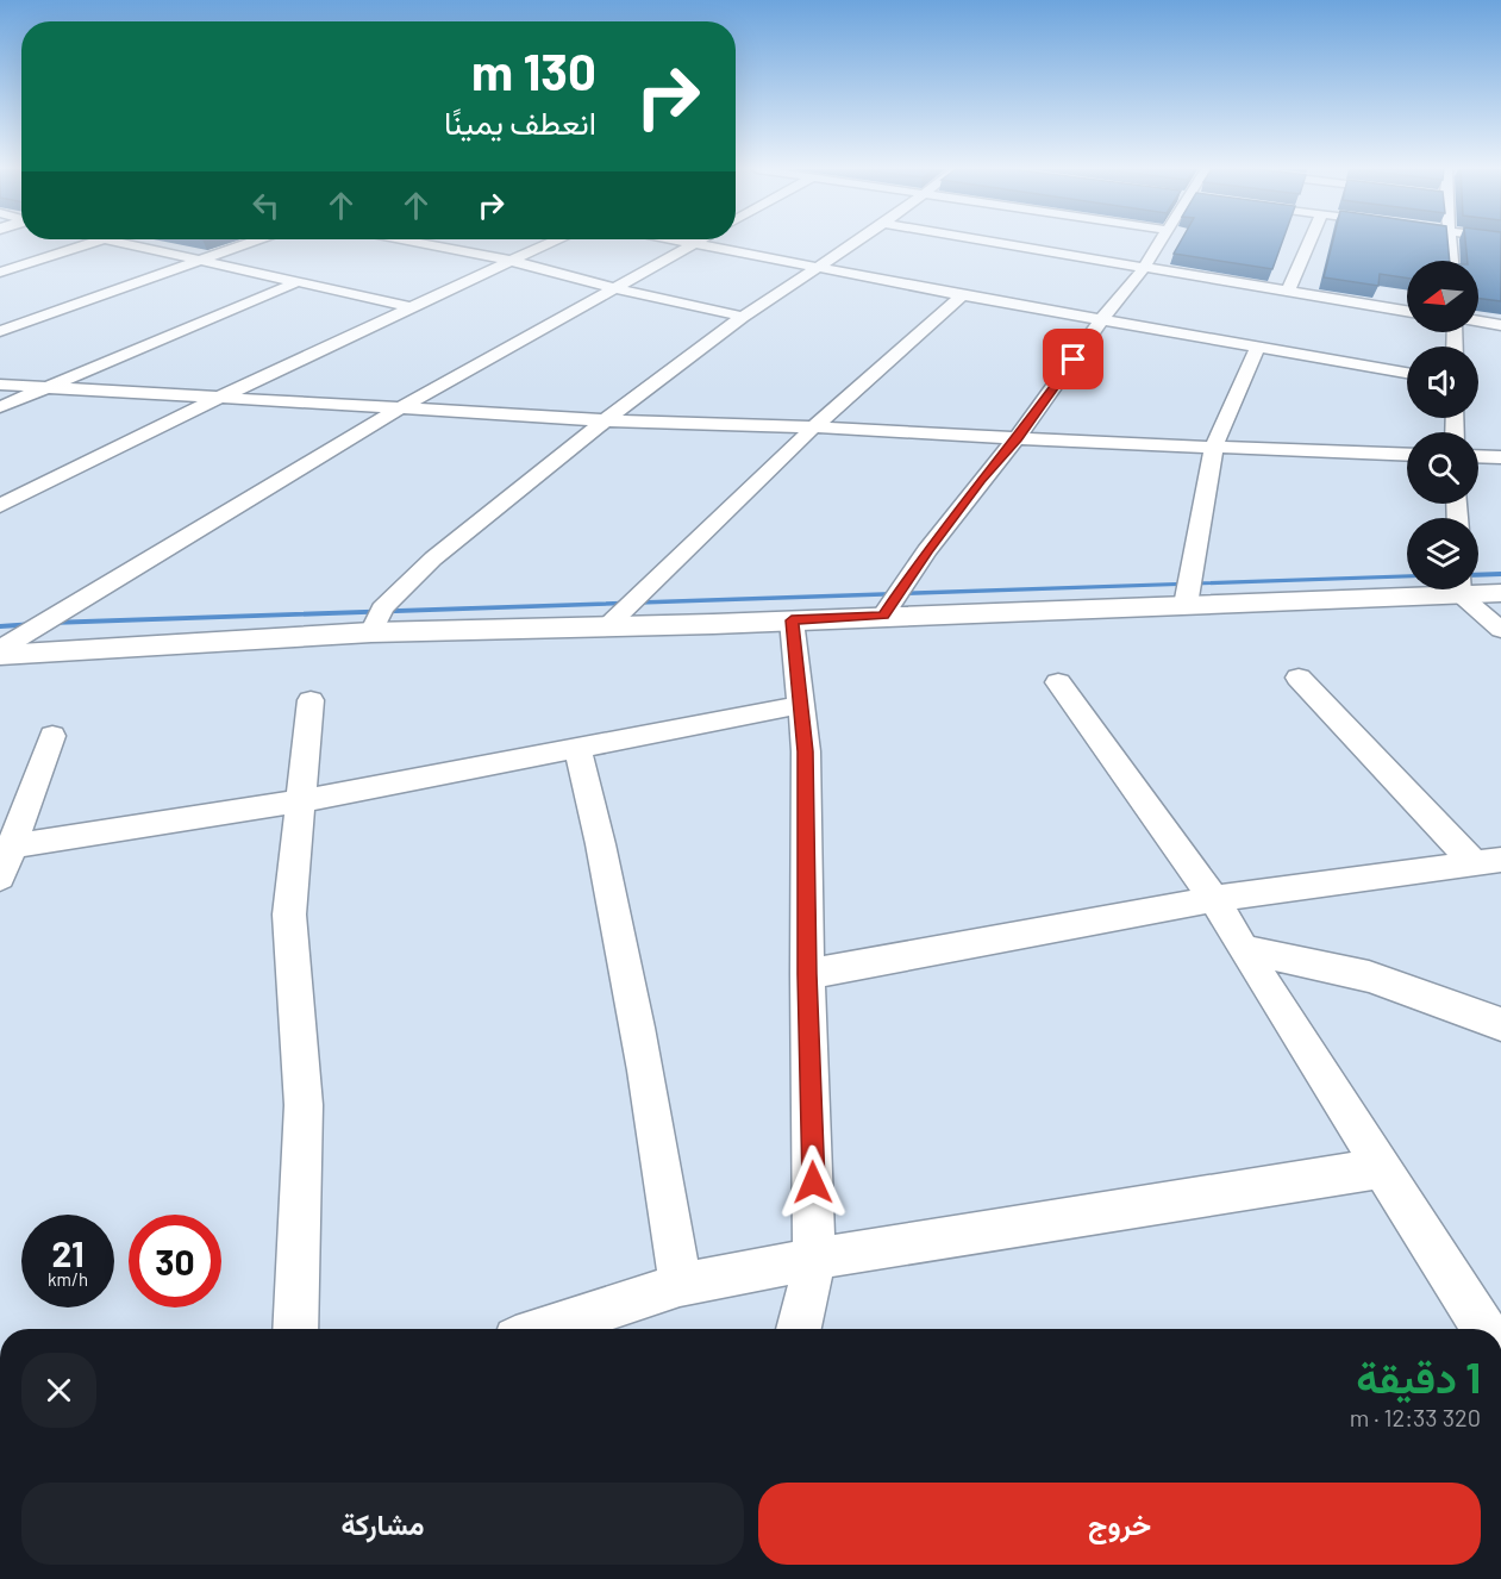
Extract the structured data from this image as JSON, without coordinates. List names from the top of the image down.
{
  "north": "left",
  "page": {
    "turn": ["130 m", "انعطف يمينًا"],
    "speed": "21 km/h",
    "limit": "30",
    "heading": ["1 دقيقة", "320 m · 12:33"],
    "buttons": ["خروج", "مشاركة"]
  }
}
